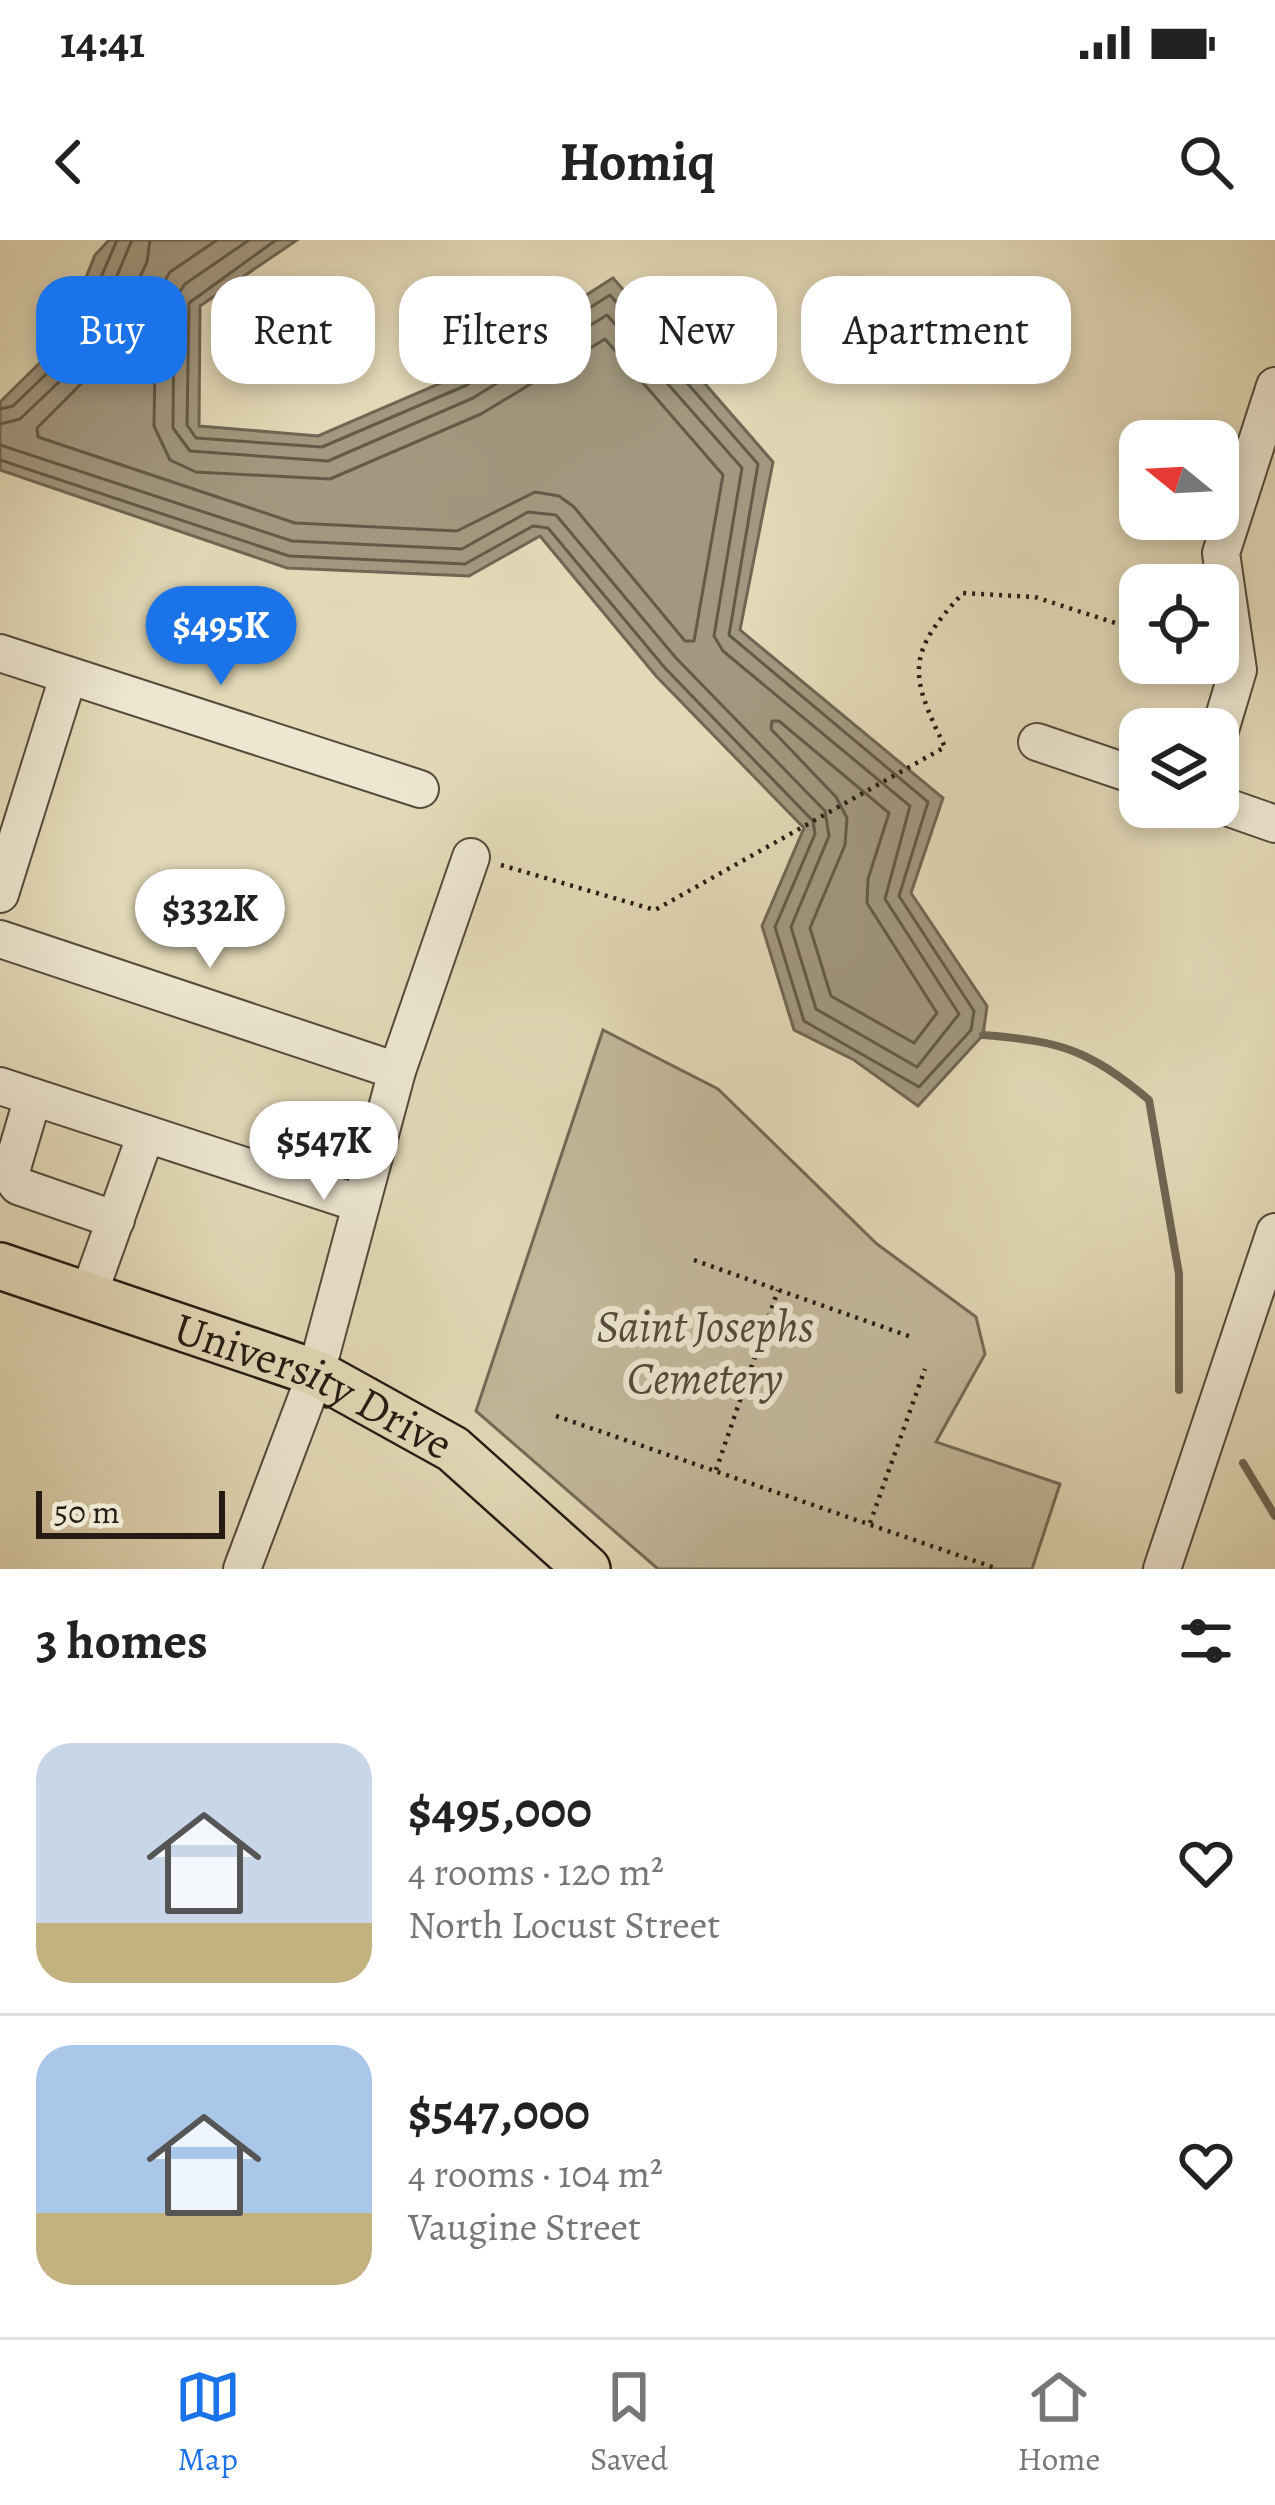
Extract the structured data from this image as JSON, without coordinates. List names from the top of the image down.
{
  "streets": {
    "main road": ["University Drive"]
  },
  "parks": ["Saint Josephs Cemetery"],
  "scale_bar": "50 m",
  "north": "left",
  "page": {
    "status": "14:41",
    "header": "Homiq",
    "chip": [
      "Buy",
      "Rent",
      "Filters",
      "New",
      "Apartment"
    ],
    "price": ["$495K", "$332K", "$547K"],
    "scale": "50 m",
    "heading": "3 homes",
    "list": [
      {
        "name": "$495,000",
        "note": "4 rooms · 120 m² · North Locust Street"
      },
      {
        "name": "$547,000",
        "note": "4 rooms · 104 m² · Vaugine Street"
      }
    ],
    "tabs": ["Map", "Saved", "Home"]
  }
}
